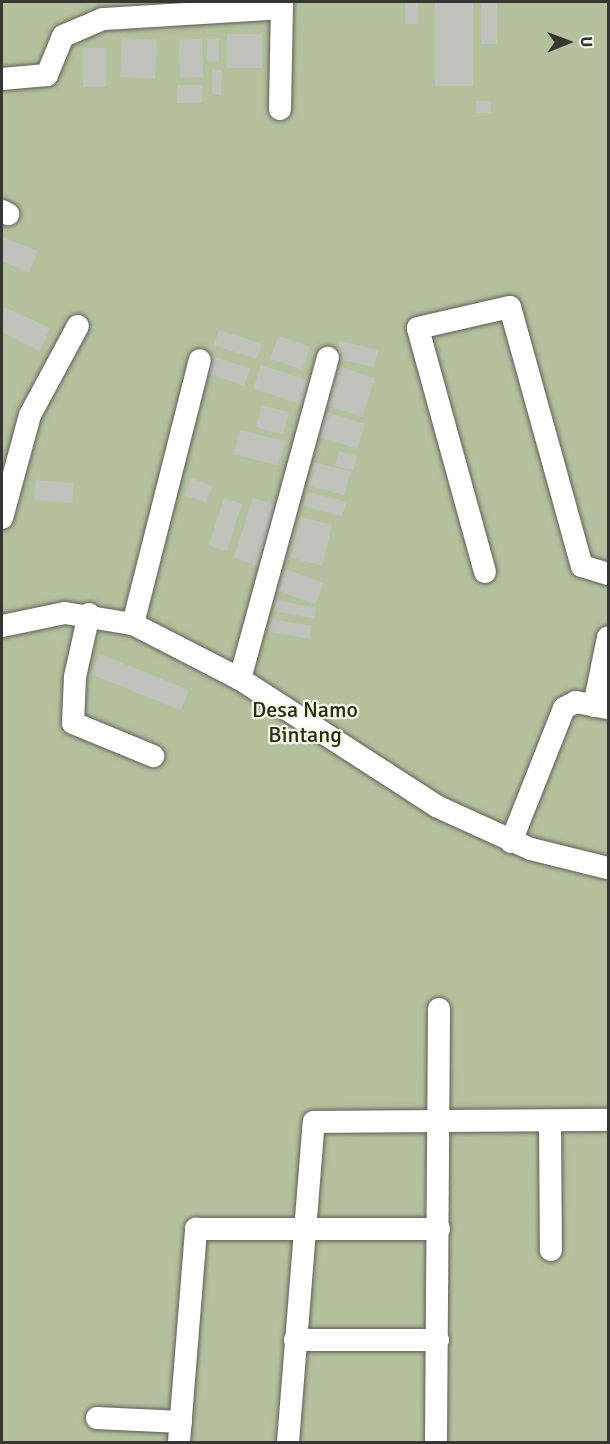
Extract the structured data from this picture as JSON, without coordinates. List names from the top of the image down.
{
  "parks": ["Desa Namo Bintang"],
  "north": "right"
}
